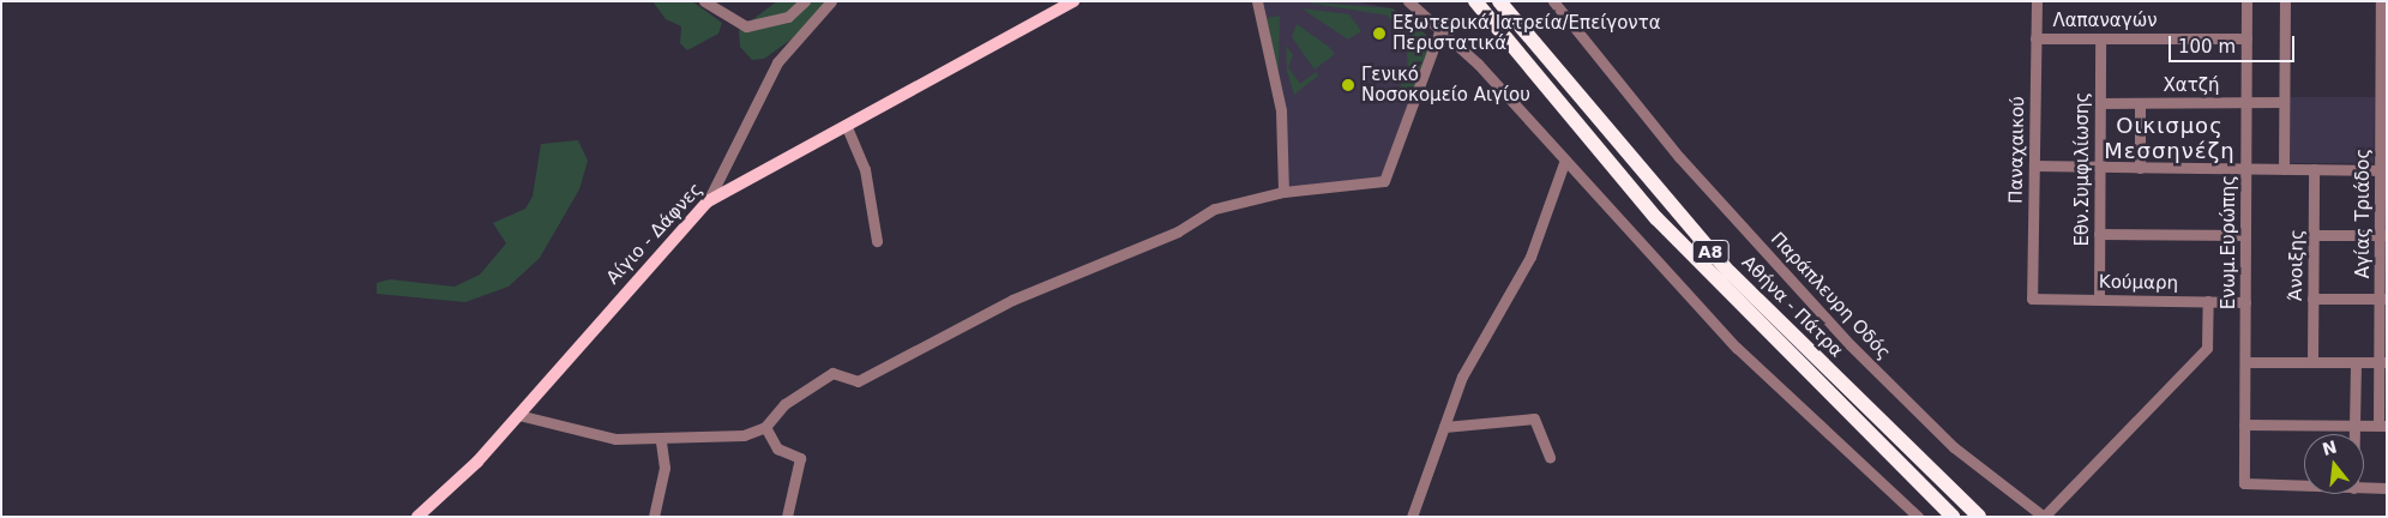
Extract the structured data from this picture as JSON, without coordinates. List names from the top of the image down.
{
  "streets": {
    "highway": ["Α8", "Αθήνα - Πάτρα"],
    "main road": ["Αίγιο - Δάφνες"],
    "street": [
      "Λαπαναγών",
      "Χατζή",
      "Παναχαικού",
      "Εθν.Συμφιλίωσης",
      "Αγίας Τριάδος",
      "Ενωμ.Ευρώπης",
      "Άνοιξης",
      "Κούμαρη",
      "Παράπλευρη Οδός"
    ]
  },
  "crossings": [
    ["Λαπαναγών", "Παναχαικού"],
    ["Λαπαναγών", "Εθν.Συμφιλίωσης"],
    ["Λαπαναγών", "Ενωμ.Ευρώπης"],
    ["Χατζή", "Εθν.Συμφιλίωσης"],
    ["Χατζή", "Ενωμ.Ευρώπης"],
    ["Παναχαικού", "Κούμαρη"],
    ["Εθν.Συμφιλίωσης", "Κούμαρη"],
    ["Ενωμ.Ευρώπης", "Κούμαρη"]
  ],
  "districts": ["Οικισμος Μεσσηνέζη"],
  "places": ["Εξωτερικά Ιατρεία/Επείγοντα Περιστατικά", "Γενικό Νοσοκομείο Αιγίου"],
  "scale_bar": "100 m",
  "north": "top"
}
